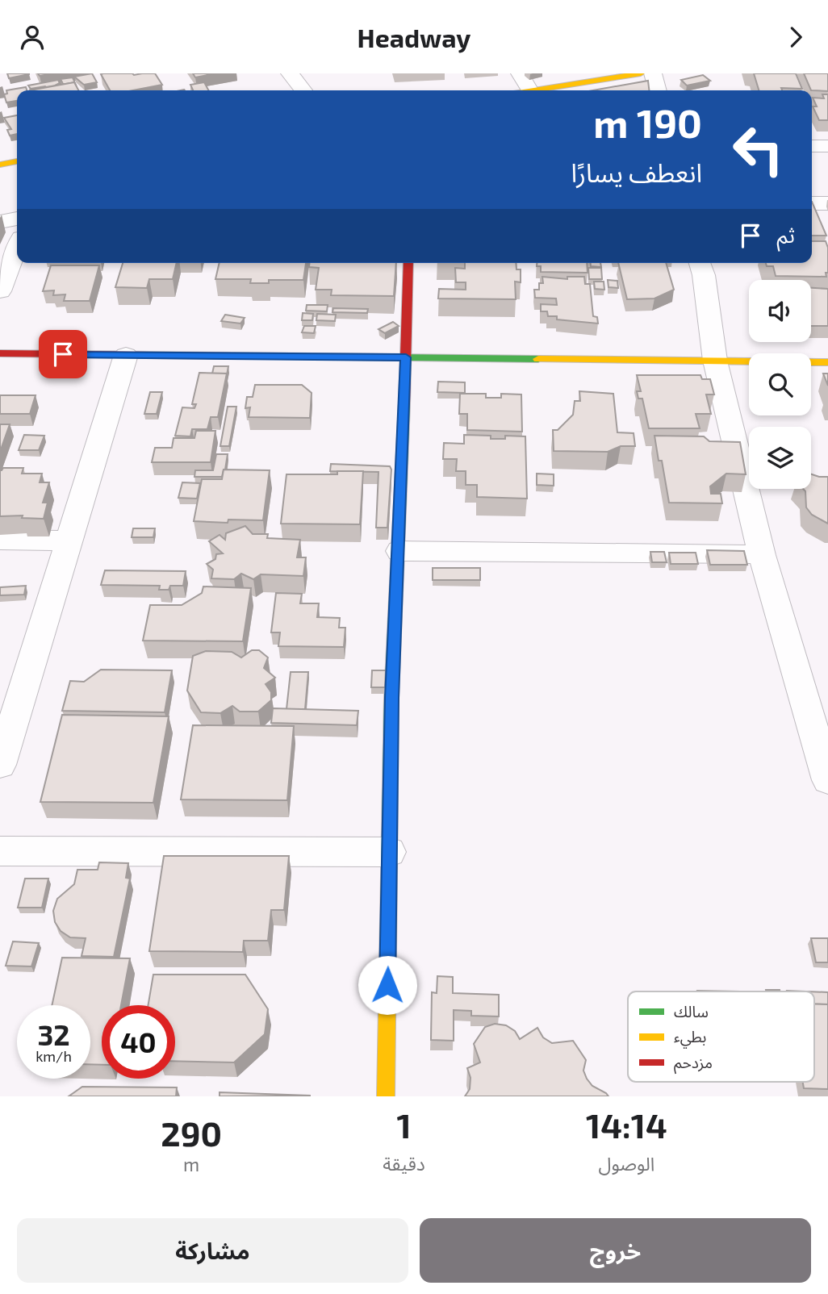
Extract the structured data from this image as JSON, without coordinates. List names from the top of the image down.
{
  "legend": ["سالك", "بطيء", "مزدحم"],
  "page": {
    "header": "Headway",
    "turn": ["190 m", "انعطف يسارًا"],
    "then": "ثم",
    "speed": "32 km/h",
    "limit": "40",
    "eta": [
      "14:14",
      "الوصول",
      "1",
      "دقيقة",
      "290",
      "m"
    ],
    "buttons": ["خروج", "مشاركة"]
  }
}
